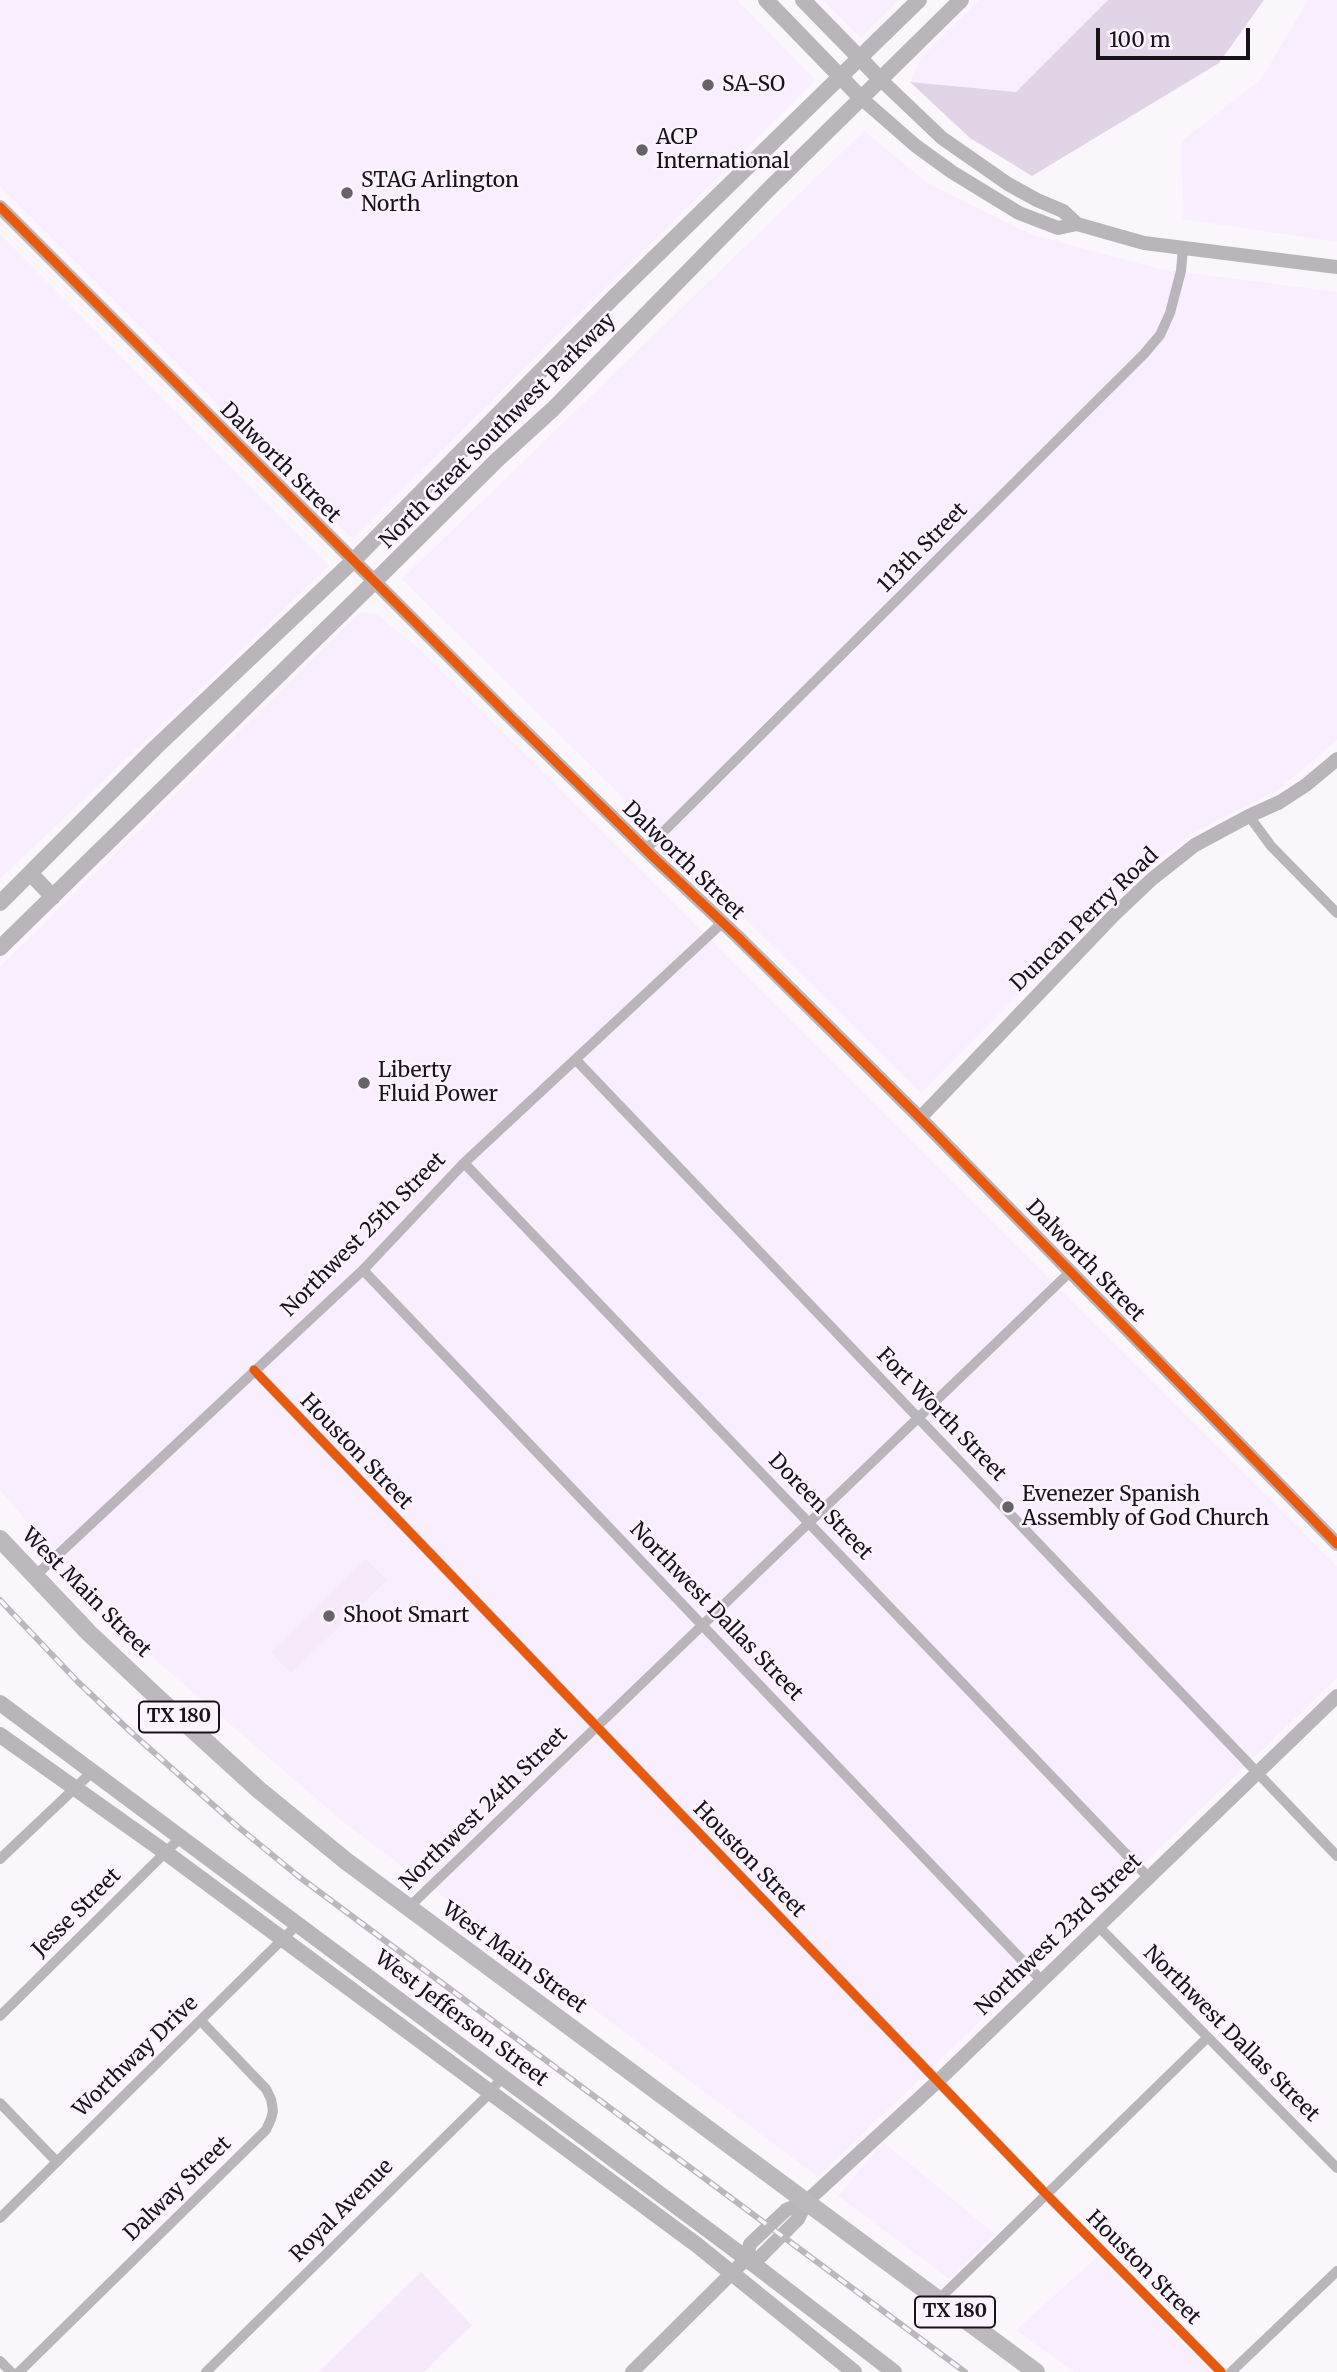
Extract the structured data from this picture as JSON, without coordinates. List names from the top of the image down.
{
  "streets": {
    "main road": [
      "North Great Southwest Parkway",
      "West Main Street",
      "TX 180",
      "West Jefferson Street"
    ],
    "street": [
      "Dalworth Street",
      "113th Street",
      "Duncan Perry Road",
      "Northwest 25th Street",
      "Fort Worth Street",
      "Houston Street",
      "Doreen Street",
      "Northwest Dallas Street",
      "Northwest 24th Street",
      "Jesse Street",
      "Northwest 23rd Street",
      "Worthway Drive",
      "Dalway Street",
      "Royal Avenue"
    ]
  },
  "crossings": [
    ["North Great Southwest Parkway", "Dalworth Street"],
    ["Dalworth Street", "113th Street"],
    ["Dalworth Street", "Duncan Perry Road"],
    ["Dalworth Street", "Northwest 25th Street"],
    ["Dalworth Street", "Northwest 24th Street"],
    ["Northwest 25th Street", "Fort Worth Street"],
    ["Northwest 25th Street", "Houston Street"],
    ["Northwest 25th Street", "Doreen Street"],
    ["Northwest 25th Street", "West Main Street"],
    ["Northwest 25th Street", "Northwest Dallas Street"],
    ["Fort Worth Street", "Northwest 24th Street"],
    ["Fort Worth Street", "Northwest 23rd Street"],
    ["Houston Street", "Northwest 24th Street"],
    ["Houston Street", "Northwest 23rd Street"],
    ["Doreen Street", "Northwest 24th Street"],
    ["Doreen Street", "Northwest 23rd Street"],
    ["West Main Street", "Northwest 24th Street"],
    ["West Main Street", "Northwest 23rd Street"],
    ["Northwest Dallas Street", "Northwest 24th Street"],
    ["Northwest Dallas Street", "Northwest 23rd Street"],
    ["Jesse Street", "West Jefferson Street"],
    ["Northwest 23rd Street", "West Jefferson Street"],
    ["West Jefferson Street", "Worthway Drive"],
    ["West Jefferson Street", "Royal Avenue"],
    ["Worthway Drive", "Dalway Street"]
  ],
  "places": [
    "SA-SO",
    "ACP International",
    "STAG Arlington North",
    "Liberty Fluid Power",
    "Evenezer Spanish Assembly of God Church",
    "Shoot Smart"
  ],
  "scale_bar": "100 m"
}
